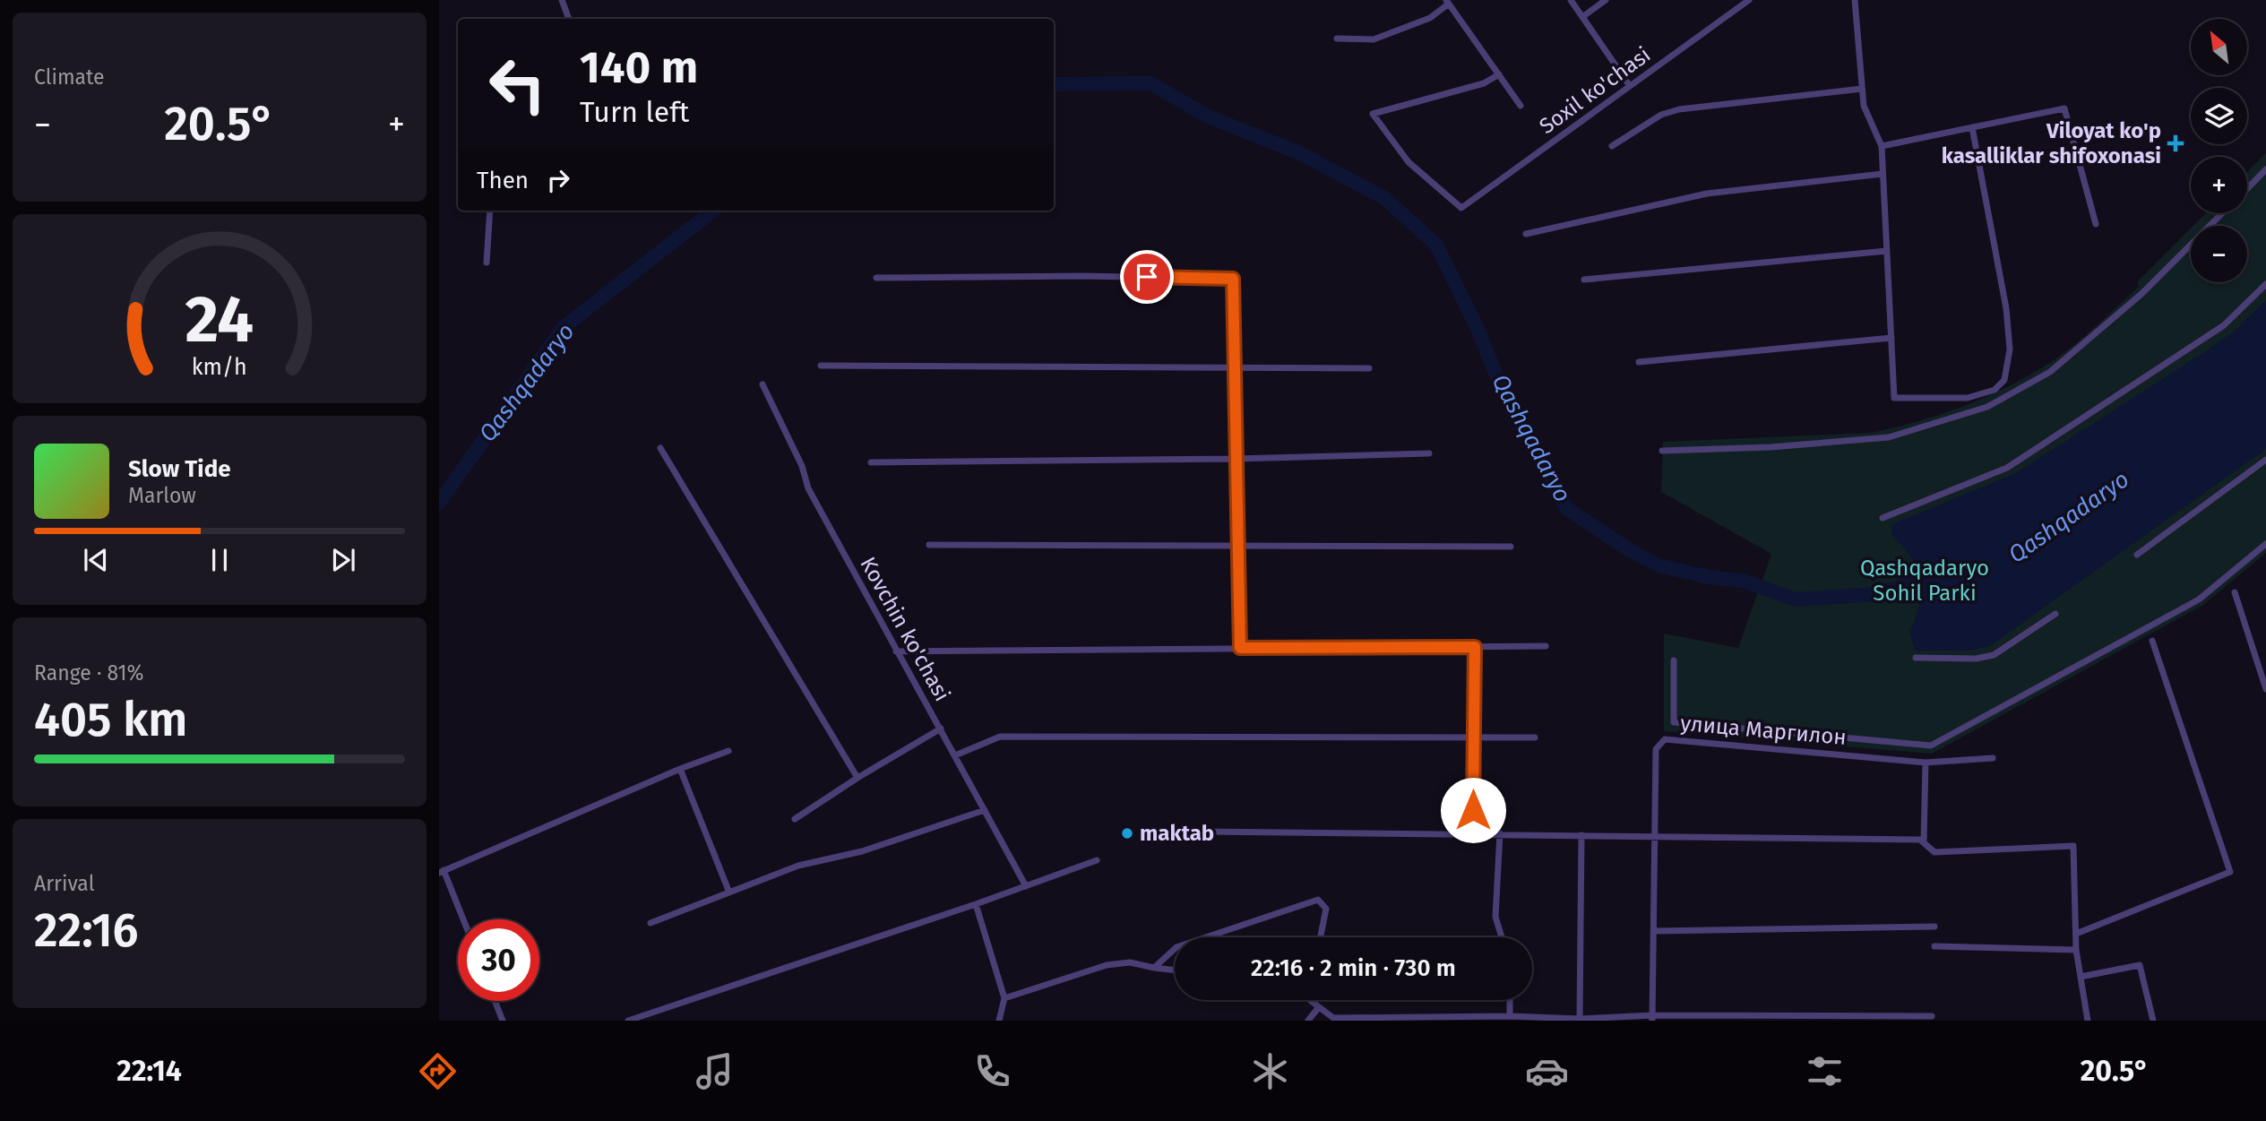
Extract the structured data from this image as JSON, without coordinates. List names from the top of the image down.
{
  "streets": {
    "street": ["Soxil ko'chasi", "Kovchin ko'chasi", "улица Маргилон"]
  },
  "water": ["Qashqadaryo"],
  "parks": ["Qashqadaryo Sohil Parki"],
  "places": {
    "health": ["Viloyat ko'p kasalliklar shifoxonasi"],
    "other": ["maktab"]
  },
  "north": "top left",
  "page": {
    "tile": [
      "Climate",
      ["Range · 81%", "405 km"],
      ["Arrival", "22:16"]
    ],
    "map_buttons": ["+", "−"],
    "turn": ["140 m", "Turn left"],
    "heat": ["−", "20.5°", "+"],
    "then": "Then",
    "song": ["Slow Tide", "Marlow"],
    "limit": "30",
    "trip": "22:16 · 2 min · 730 m",
    "tabs": ["22:14", "20.5°"],
    "gauge": ["24", "km/h"]
  }
}
